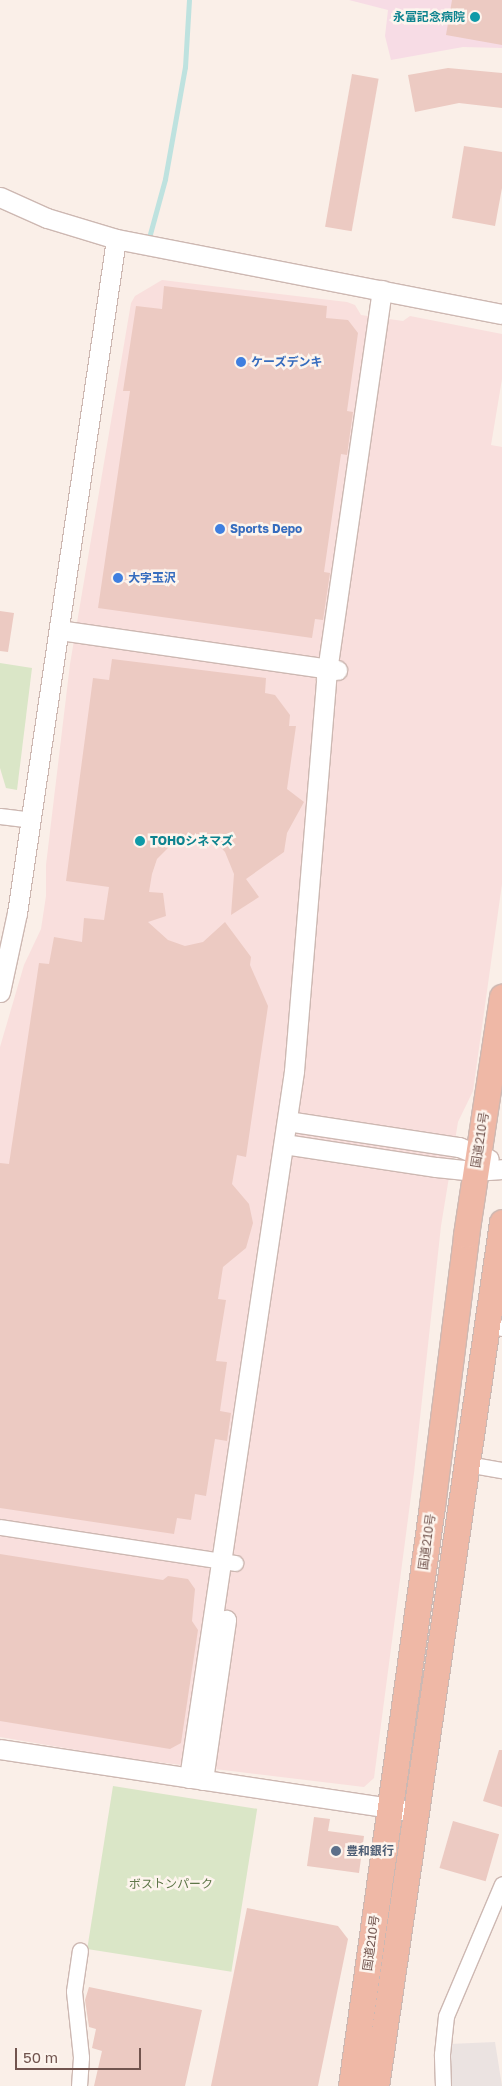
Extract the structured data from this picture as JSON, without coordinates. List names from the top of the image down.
{
  "streets": {
    "highway": ["国道210号"]
  },
  "parks": ["ボストンパーク"],
  "places": [
    "永富記念病院",
    "ケーズデンキ",
    "Sports Depo",
    "大字玉沢",
    "TOHOシネマズ",
    "豊和銀行"
  ],
  "scale_bar": "50 m"
}
